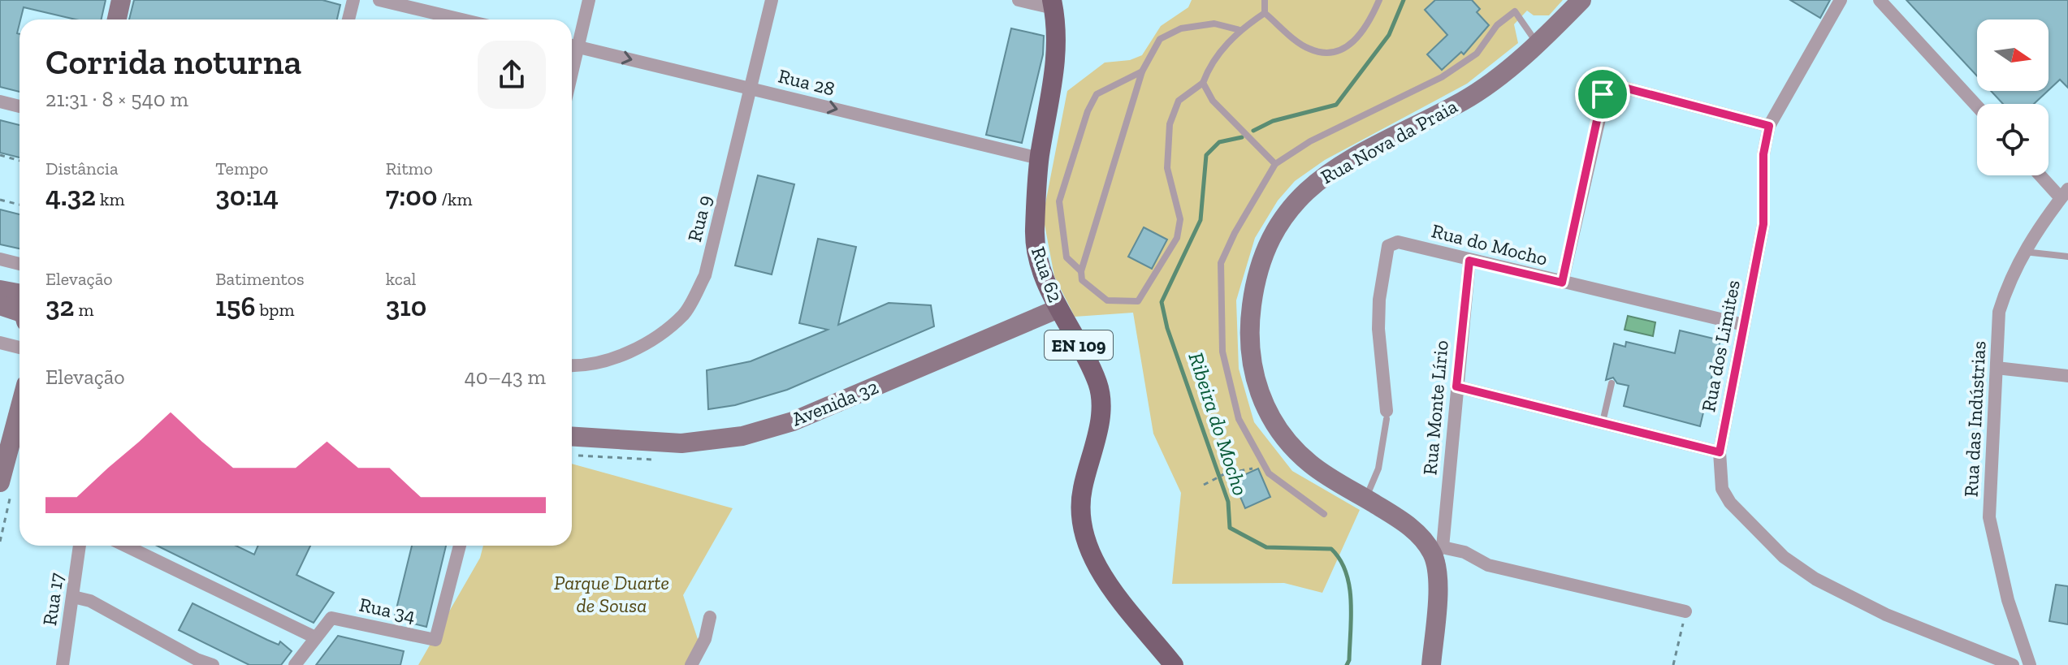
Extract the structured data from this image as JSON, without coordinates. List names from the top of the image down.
{
  "streets": {
    "main road": ["Rua 62", "EN 109"],
    "street": [
      "Rua 28",
      "Rua Nova da Praia",
      "Rua 9",
      "Rua do Mocho",
      "Rua dos Limites",
      "Avenida 32",
      "Rua Monte Lírio",
      "Rua das Indústrias",
      "Rua 17",
      "Rua 34"
    ]
  },
  "crossings": [
    ["Rua 28", "Rua 9"],
    ["Rua 28", "Rua 62"],
    ["Rua Nova da Praia", "Rua Monte Lírio"],
    ["Rua do Mocho", "Rua dos Limites"],
    ["Rua do Mocho", "Rua Monte Lírio"],
    ["Rua 62", "Avenida 32"]
  ],
  "one_way": ["Rua 28"],
  "water": ["Ribeira do Mocho"],
  "parks": ["Parque Duarte de Sousa"],
  "north": "right",
  "page": {
    "heading": ["Corrida noturna", "21:31 · 8 × 540 m"],
    "stats": [
      ["Distância", "4.32 km"],
      ["Tempo", "30:14"],
      ["Ritmo", "7:00 /km"],
      ["Elevação", "32 m"],
      ["Batimentos", "156 bpm"],
      ["kcal", "310"]
    ],
    "chart": ["Elevação", "40–43 m"]
  }
}
